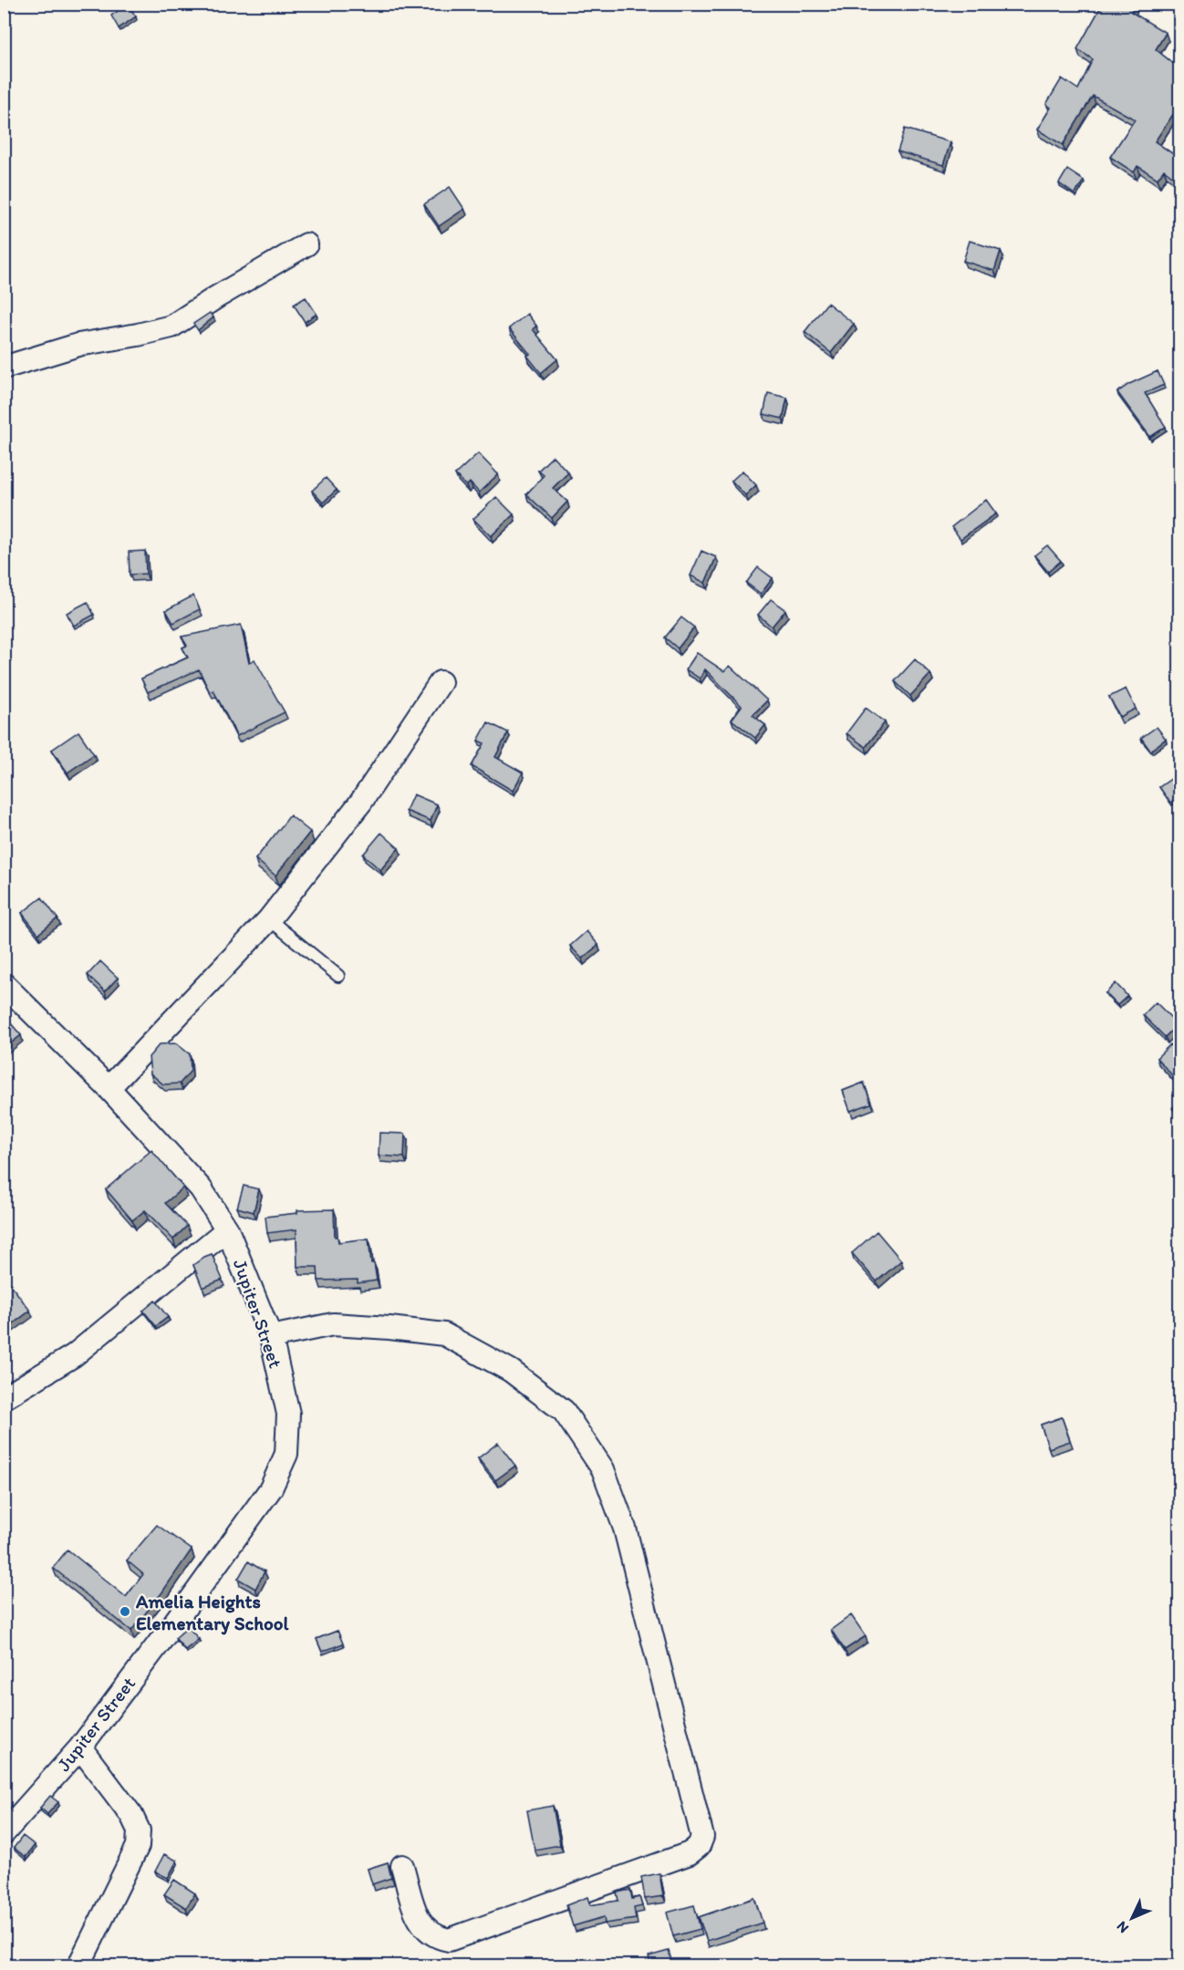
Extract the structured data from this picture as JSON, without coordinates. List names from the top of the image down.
{
  "streets": {
    "street": ["Jupiter Street"]
  },
  "places": ["Amelia Heights Elementary School"],
  "north": "bottom left"
}
